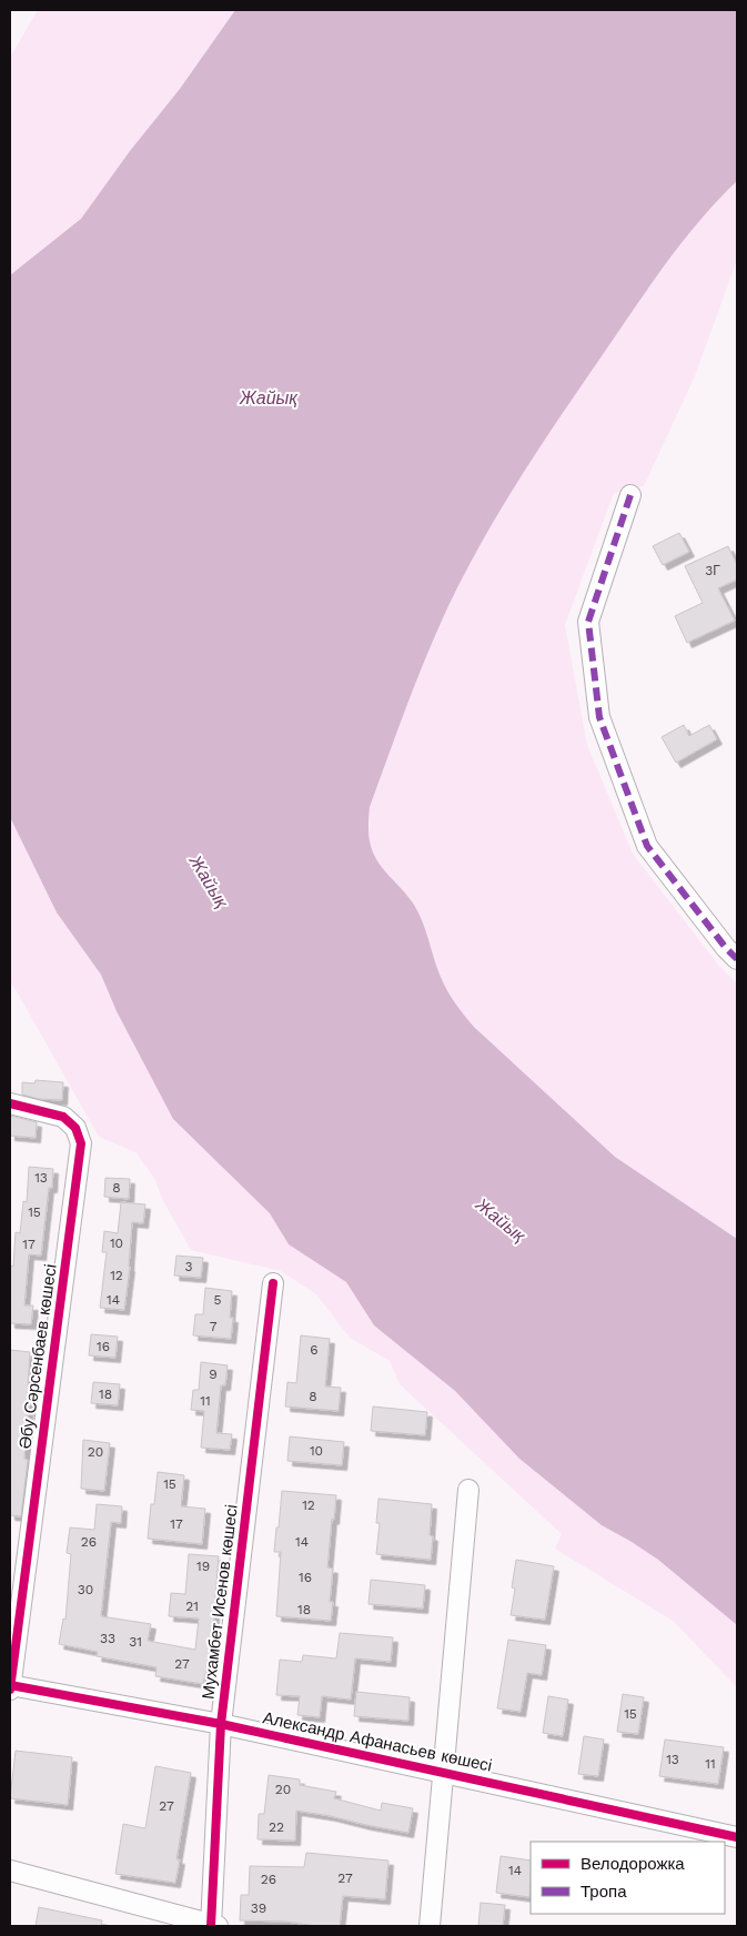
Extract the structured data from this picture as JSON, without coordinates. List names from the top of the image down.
{
  "streets": {
    "street": ["Әбу Сәрсенбаев көшесі", "Мухамбет Исенов көшесі", "Александр Афанасьев көшесі"]
  },
  "crossings": [
    ["Әбу Сәрсенбаев көшесі", "Александр Афанасьев көшесі"],
    ["Мухамбет Исенов көшесі", "Александр Афанасьев көшесі"]
  ],
  "water": ["Жайық"],
  "house_numbers": [
    "3Г",
    "13",
    "8",
    "15",
    "10",
    "17",
    "3",
    "12",
    "14",
    "5",
    "7",
    "16",
    "6",
    "9",
    "18",
    "8",
    "11",
    "10",
    "20",
    "15",
    "12",
    "17",
    "26",
    "14",
    "19",
    "16",
    "30",
    "21",
    "18",
    "33",
    "31",
    "27",
    "15",
    "13",
    "11",
    "20",
    "27",
    "22",
    "14",
    "27",
    "26",
    "39"
  ],
  "legend": ["Велодорожка", "Тропа"]
}
